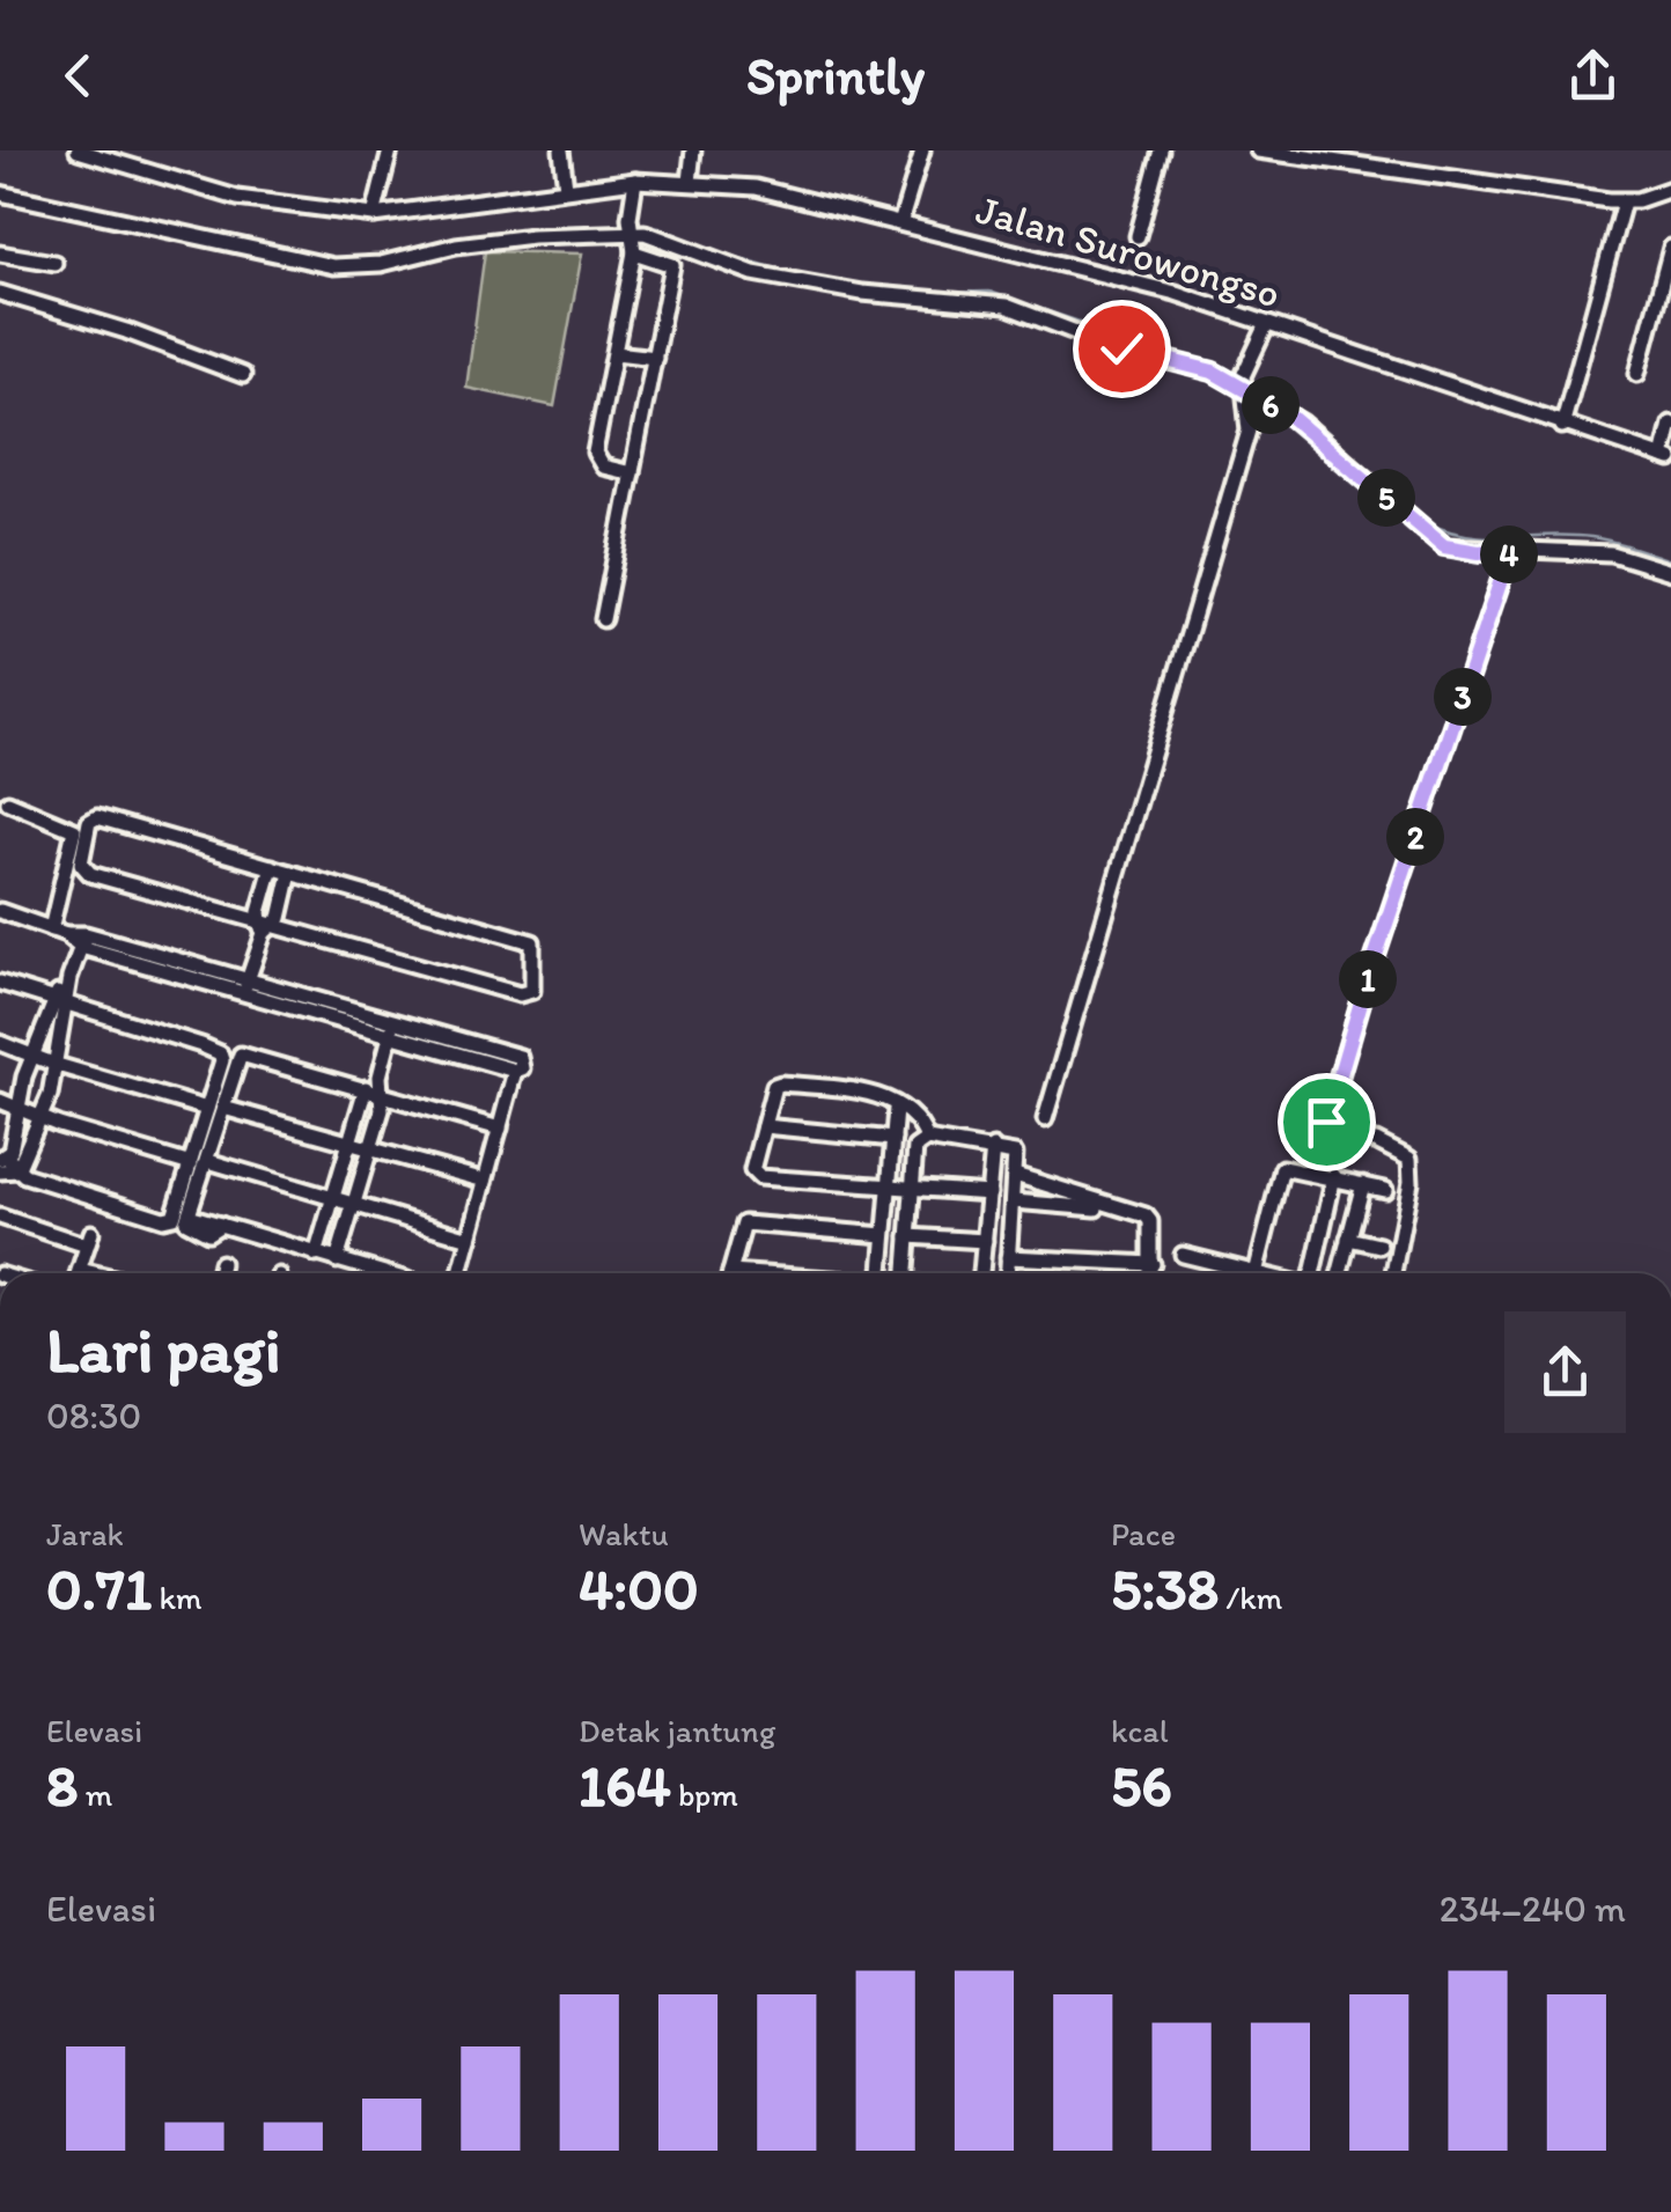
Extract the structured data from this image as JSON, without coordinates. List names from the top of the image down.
{
  "streets": {
    "street": ["Jalan Surowongso"]
  },
  "page": {
    "header": "Sprintly",
    "pins": [
      "6",
      "5",
      "4",
      "3",
      "2",
      "1"
    ],
    "heading": ["Lari pagi", "08:30"],
    "stats": [
      ["Jarak", "0.71 km"],
      ["Waktu", "4:00"],
      ["Pace", "5:38 /km"],
      ["Elevasi", "8 m"],
      ["Detak jantung", "164 bpm"],
      ["kcal", "56"]
    ],
    "chart": ["Elevasi", "234–240 m"]
  }
}
